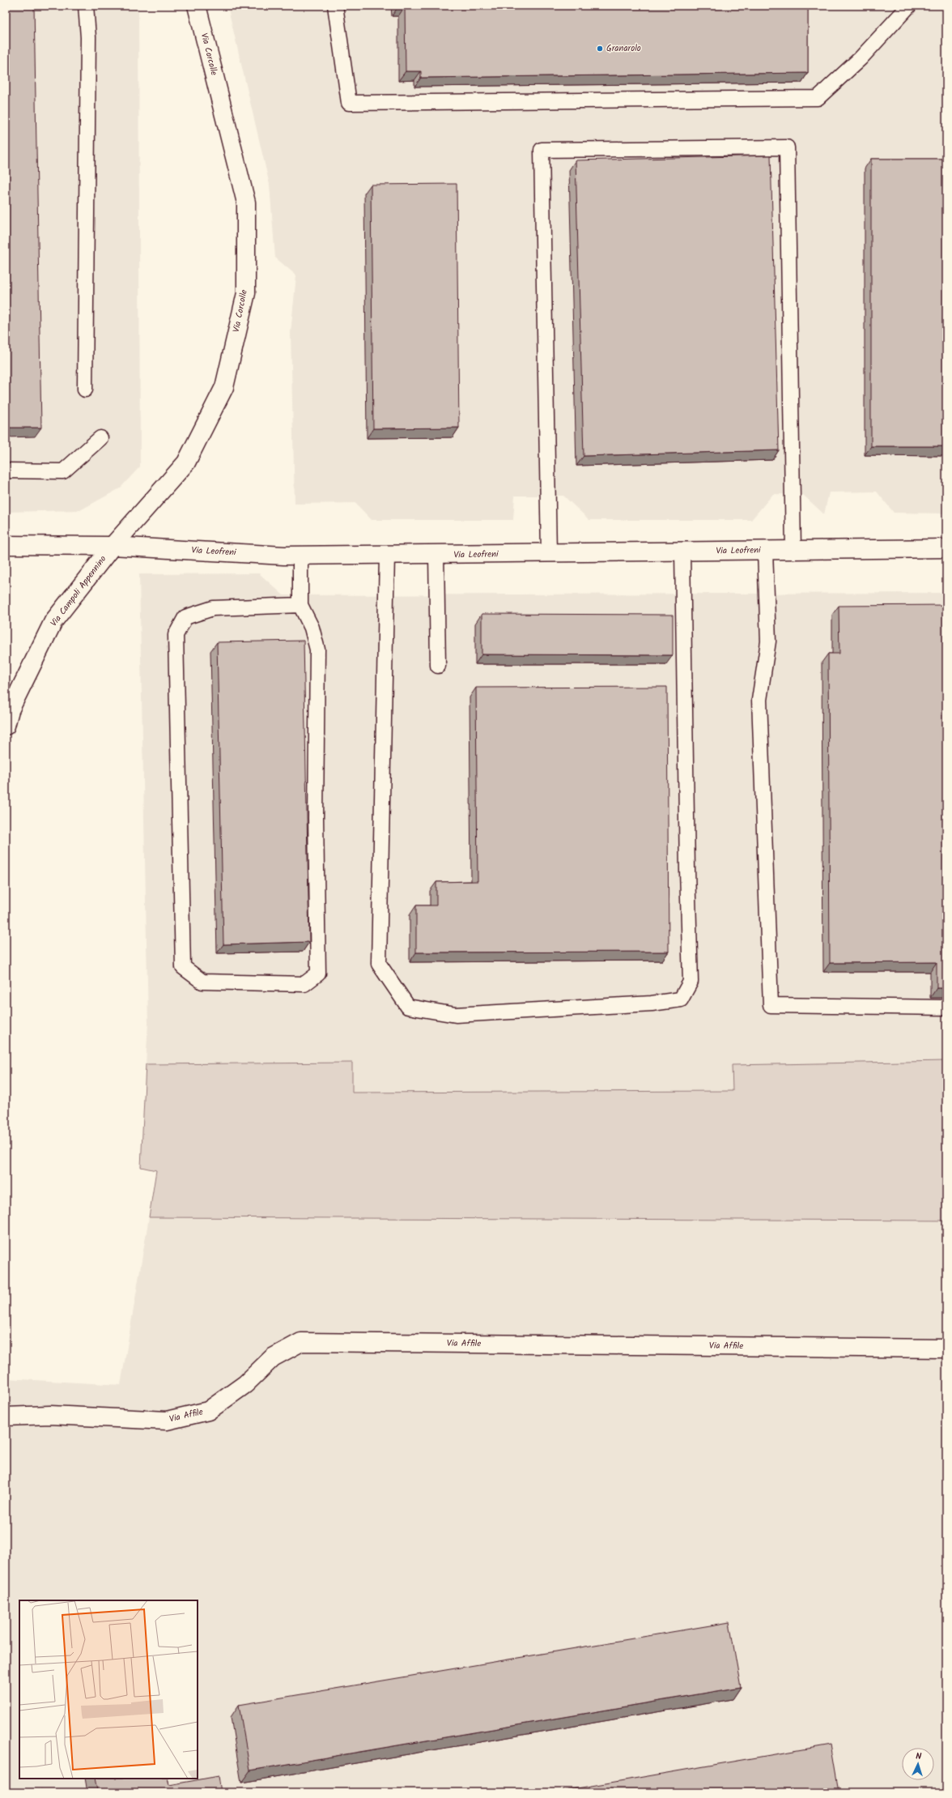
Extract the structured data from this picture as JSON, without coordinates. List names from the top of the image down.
{
  "streets": {
    "street": [
      "Via Corcolle",
      "Via Leofreni",
      "Via Campoli Appennino",
      "Via Affile"
    ]
  },
  "crossings": [
    ["Via Corcolle", "Via Leofreni"],
    ["Via Corcolle", "Via Campoli Appennino"],
    ["Via Leofreni", "Via Campoli Appennino"]
  ],
  "places": ["Granarolo"],
  "north": "top"
}
